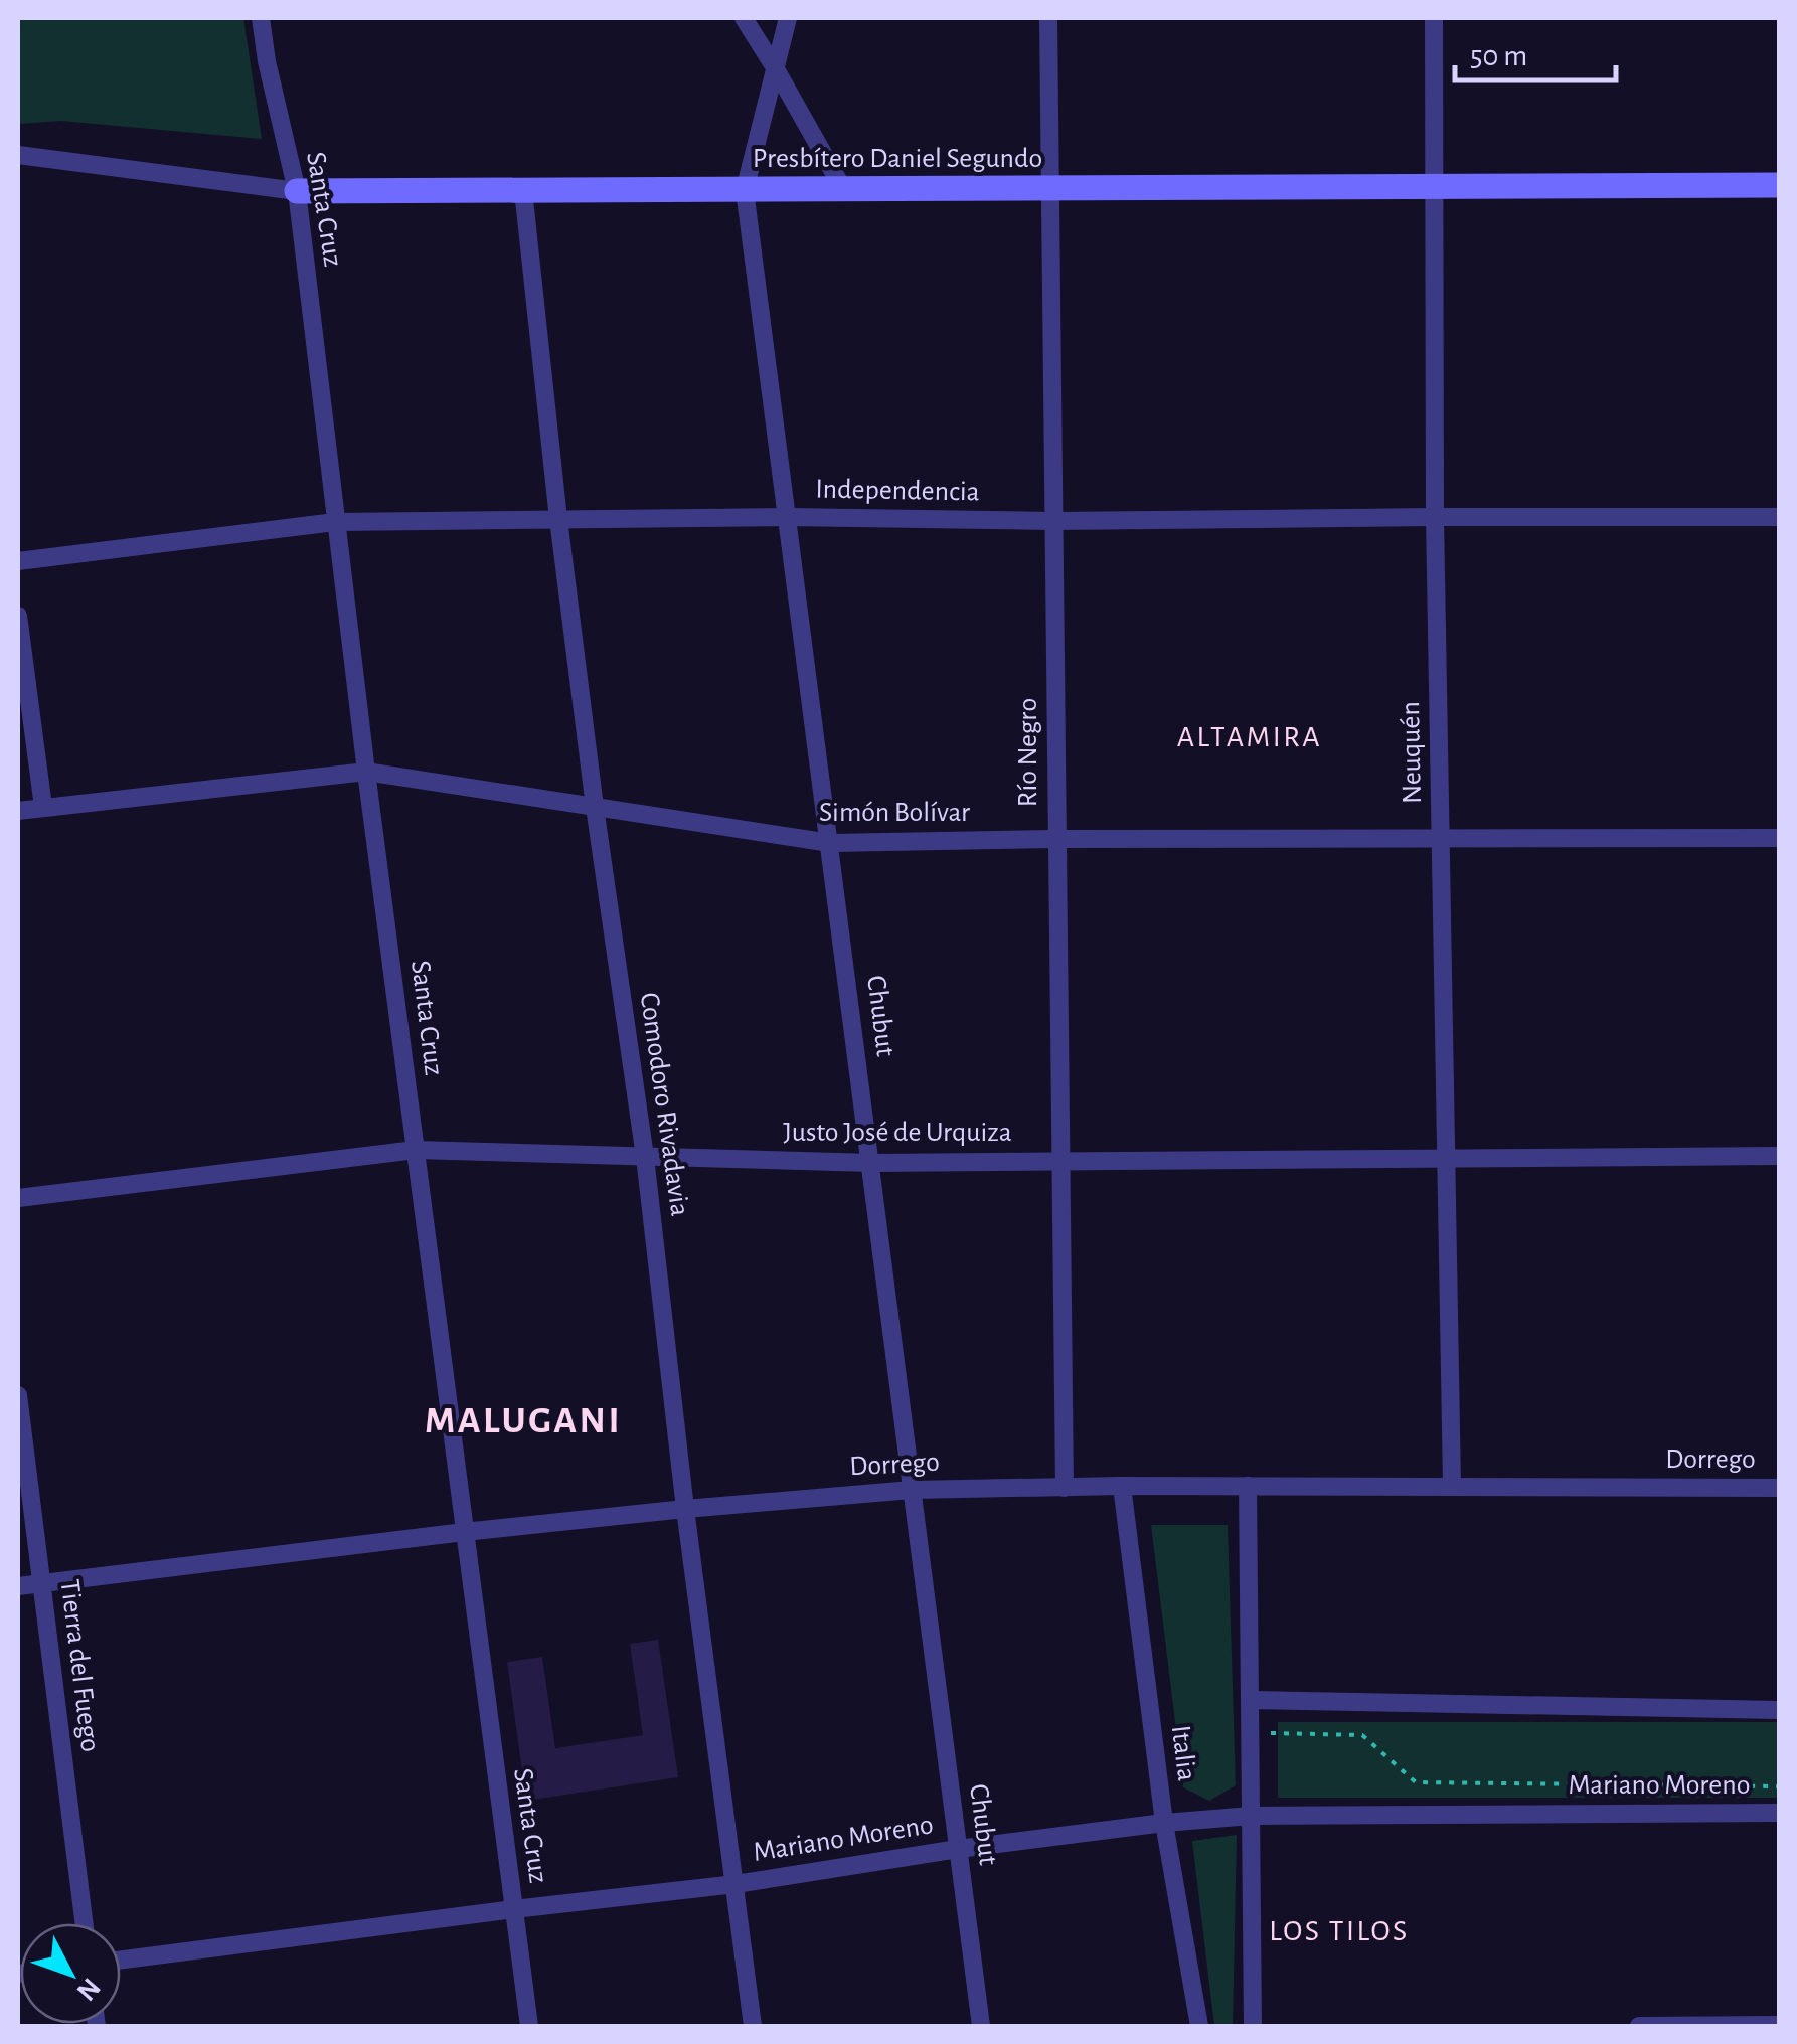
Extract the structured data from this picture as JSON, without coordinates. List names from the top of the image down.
{
  "streets": {
    "main road": ["Presbítero Daniel Segundo"],
    "street": [
      "Santa Cruz",
      "Independencia",
      "Río Negro",
      "Neuquén",
      "Simón Bolívar",
      "Chubut",
      "Comodoro Rivadavia",
      "Justo José de Urquiza",
      "Dorrego",
      "Tierra del Fuego",
      "Italia",
      "Mariano Moreno"
    ]
  },
  "crossings": [
    ["Presbítero Daniel Segundo", "Santa Cruz"],
    ["Presbítero Daniel Segundo", "Río Negro"],
    ["Presbítero Daniel Segundo", "Neuquén"],
    ["Presbítero Daniel Segundo", "Chubut"],
    ["Presbítero Daniel Segundo", "Comodoro Rivadavia"],
    ["Santa Cruz", "Independencia"],
    ["Santa Cruz", "Simón Bolívar"],
    ["Santa Cruz", "Justo José de Urquiza"],
    ["Santa Cruz", "Dorrego"],
    ["Santa Cruz", "Mariano Moreno"],
    ["Independencia", "Río Negro"],
    ["Independencia", "Neuquén"],
    ["Independencia", "Chubut"],
    ["Independencia", "Comodoro Rivadavia"],
    ["Río Negro", "Simón Bolívar"],
    ["Río Negro", "Justo José de Urquiza"],
    ["Río Negro", "Dorrego"],
    ["Neuquén", "Simón Bolívar"],
    ["Neuquén", "Justo José de Urquiza"],
    ["Neuquén", "Dorrego"],
    ["Simón Bolívar", "Chubut"],
    ["Simón Bolívar", "Comodoro Rivadavia"],
    ["Chubut", "Justo José de Urquiza"],
    ["Chubut", "Dorrego"],
    ["Chubut", "Mariano Moreno"],
    ["Comodoro Rivadavia", "Justo José de Urquiza"],
    ["Comodoro Rivadavia", "Dorrego"],
    ["Comodoro Rivadavia", "Mariano Moreno"],
    ["Dorrego", "Tierra del Fuego"],
    ["Dorrego", "Italia"],
    ["Italia", "Mariano Moreno"]
  ],
  "districts": ["ALTAMIRA", "MALUGANI", "LOS TILOS"],
  "scale_bar": "50 m",
  "north": "bottom right"
}
